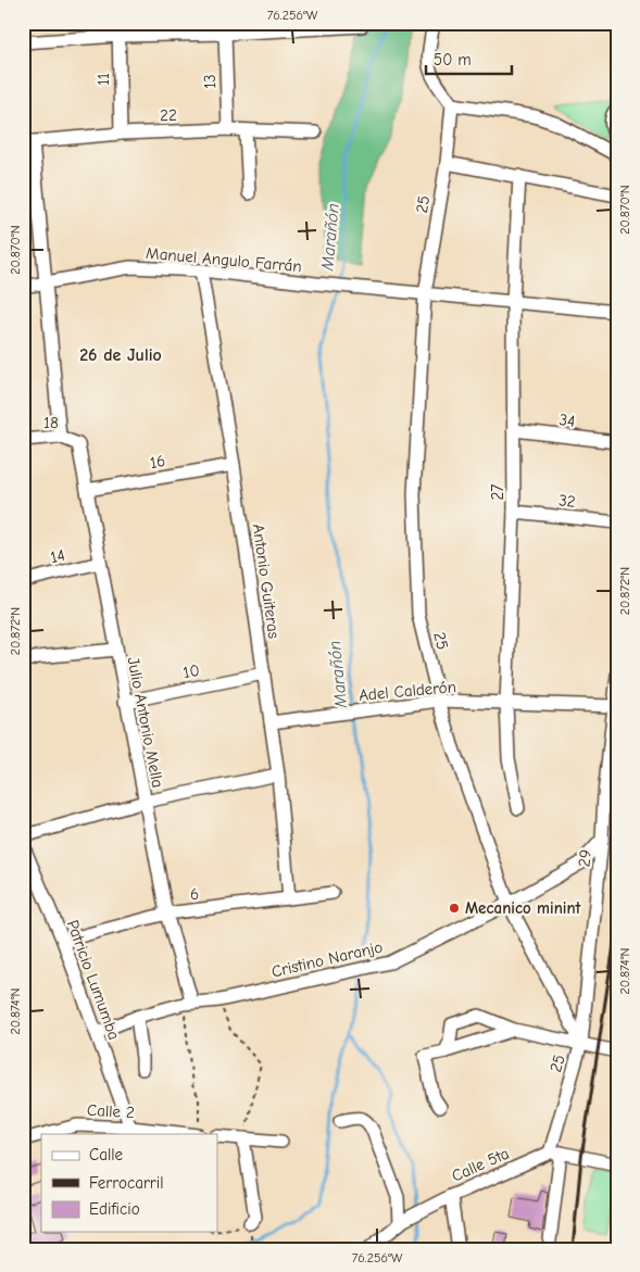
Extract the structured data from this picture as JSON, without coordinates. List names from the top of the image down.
{
  "streets": {
    "street": [
      "11",
      "13",
      "22",
      "25",
      "Manuel Angulo Farrán",
      "34",
      "18",
      "16",
      "27",
      "32",
      "14",
      "Antonio Guiteras",
      "10",
      "Adel Calderón",
      "Julio Antonio Mella",
      "29",
      "6",
      "Cristino Naranjo",
      "Patricio Lumumba",
      "Calle 2",
      "Calle 5ta"
    ]
  },
  "crossings": [
    ["11", "22"],
    ["13", "22"],
    ["25", "Manuel Angulo Farrán"],
    ["25", "Adel Calderón"],
    ["25", "29"],
    ["25", "Cristino Naranjo"],
    ["25", "Calle 5ta"],
    ["Manuel Angulo Farrán", "27"],
    ["Manuel Angulo Farrán", "Antonio Guiteras"],
    ["34", "27"],
    ["18", "Julio Antonio Mella"],
    ["16", "Antonio Guiteras"],
    ["16", "Julio Antonio Mella"],
    ["27", "32"],
    ["27", "Adel Calderón"],
    ["14", "Julio Antonio Mella"],
    ["Antonio Guiteras", "10"],
    ["Antonio Guiteras", "Adel Calderón"],
    ["Antonio Guiteras", "6"],
    ["10", "Julio Antonio Mella"],
    ["Adel Calderón", "29"],
    ["Julio Antonio Mella", "6"],
    ["Julio Antonio Mella", "Cristino Naranjo"],
    ["29", "Cristino Naranjo"],
    ["6", "Patricio Lumumba"],
    ["Cristino Naranjo", "Patricio Lumumba"],
    ["Patricio Lumumba", "Calle 2"]
  ],
  "districts": ["26 de Julio"],
  "water": ["Marañón"],
  "places": ["Mecanico minint"],
  "legend": ["Calle", "Ferrocarril", "Edificio"],
  "scale_bar": "50 m",
  "coordinates": [
    "76.256°W",
    "20.870°N",
    "20.872°N",
    "20.874°N"
  ]
}
